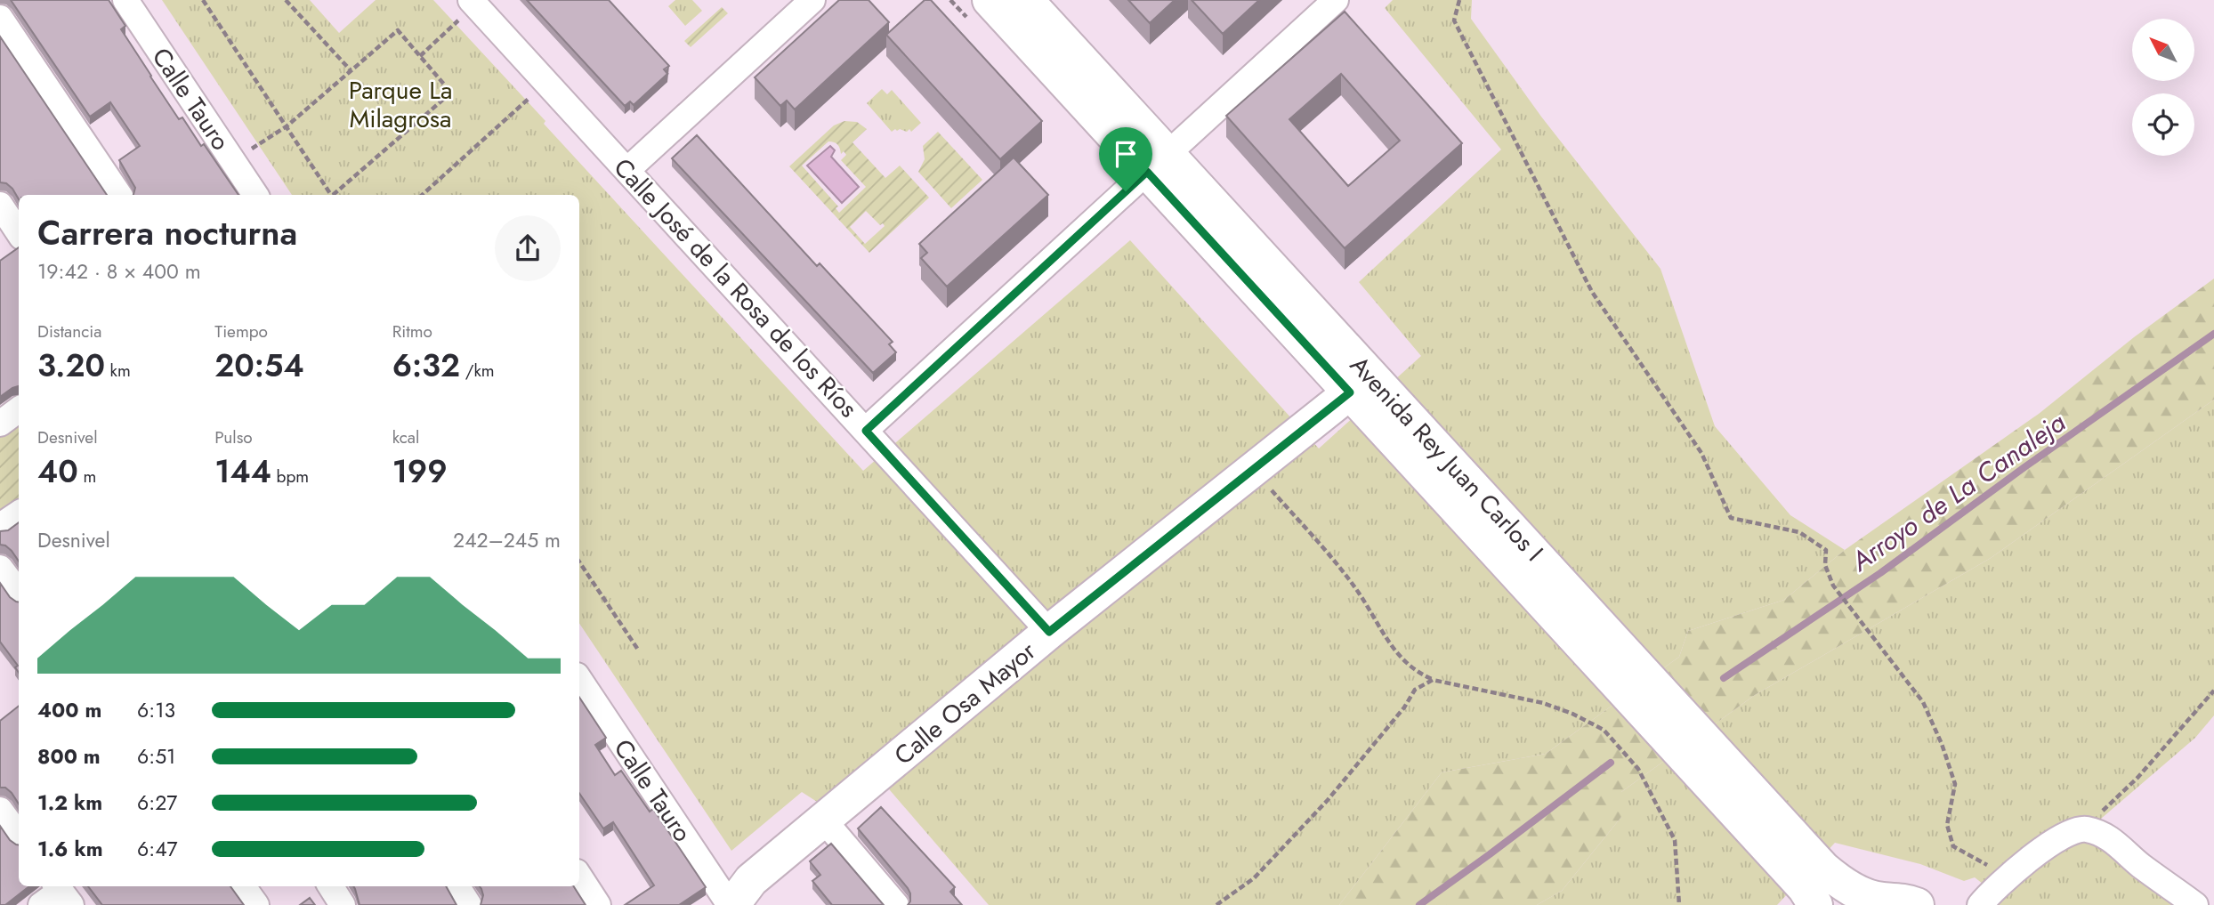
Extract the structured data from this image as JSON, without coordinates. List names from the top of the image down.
{
  "streets": {
    "main road": ["Avenida Rey Juan Carlos I", "Calle Osa Mayor"],
    "street": ["Calle Tauro", "Calle José de la Rosa de los Ríos"]
  },
  "crossings": [
    ["Calle Tauro", "Calle Osa Mayor"],
    ["Calle José de la Rosa de los Ríos", "Calle Osa Mayor"],
    ["Avenida Rey Juan Carlos I", "Calle Osa Mayor"]
  ],
  "water": ["Arroyo de La Canaleja"],
  "parks": ["Parque La Milagrosa"],
  "north": "top left",
  "page": {
    "heading": ["Carrera nocturna", "19:42 · 8 × 400 m"],
    "stats": [
      ["Distancia", "3.20 km"],
      ["Tiempo", "20:54"],
      ["Ritmo", "6:32 /km"],
      ["Desnivel", "40 m"],
      ["Pulso", "144 bpm"],
      ["kcal", "199"]
    ],
    "chart": ["Desnivel", "242–245 m"],
    "list": [
      {
        "name": "400 m",
        "note": "6:13"
      },
      {
        "name": "800 m",
        "note": "6:51"
      },
      {
        "name": "1.2 km",
        "note": "6:27"
      },
      {
        "name": "1.6 km",
        "note": "6:47"
      }
    ]
  }
}
